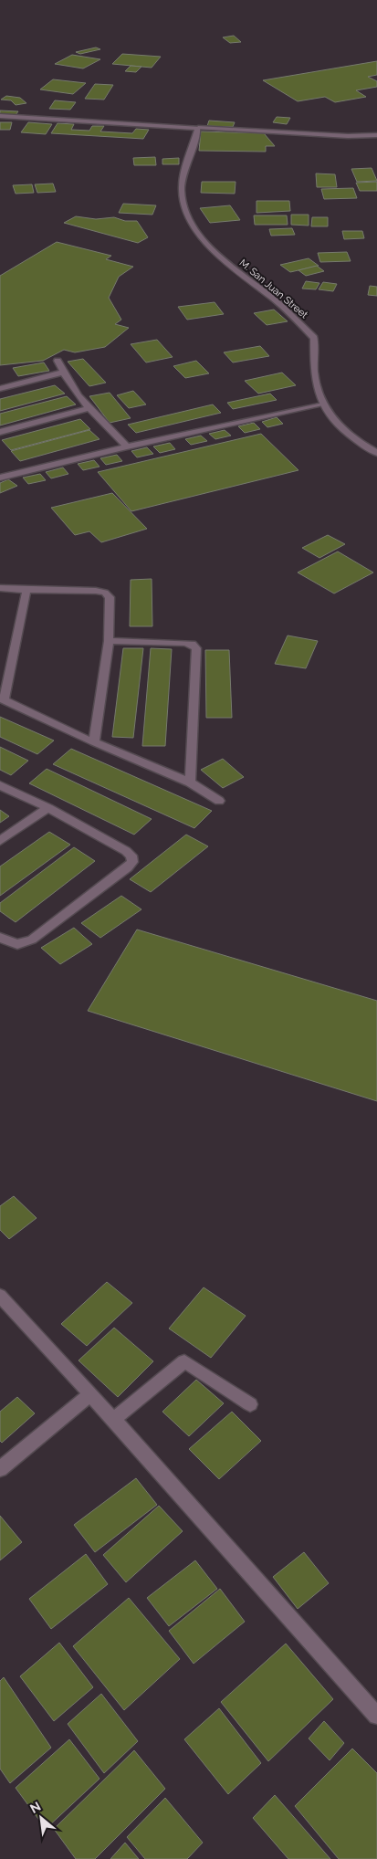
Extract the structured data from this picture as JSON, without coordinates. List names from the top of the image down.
{
  "streets": {
    "street": ["M. San Juan Street"]
  },
  "north": "top left"
}
